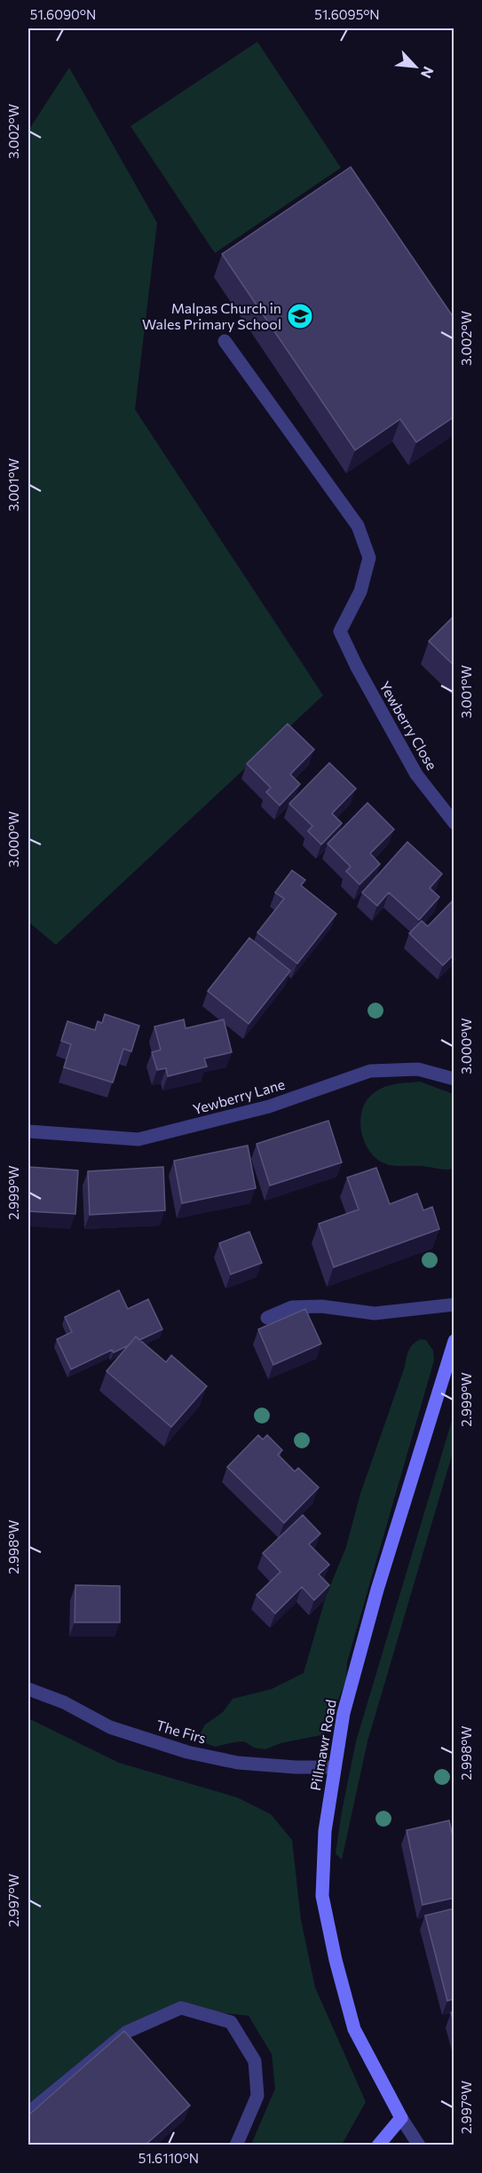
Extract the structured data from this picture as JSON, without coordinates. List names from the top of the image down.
{
  "streets": {
    "street": [
      "Yewberry Close",
      "Yewberry Lane",
      "The Firs",
      "Pillmawr Road"
    ]
  },
  "crossings": [
    ["The Firs", "Pillmawr Road"]
  ],
  "places": {
    "school or university": ["Malpas Church in Wales Primary School"]
  },
  "north": "bottom right",
  "coordinates": [
    "51.6090°N",
    "51.6095°N",
    "3.002°W",
    "3.001°W",
    "3.000°W",
    "2.999°W",
    "2.998°W",
    "2.997°W",
    "51.6110°N"
  ]
}
